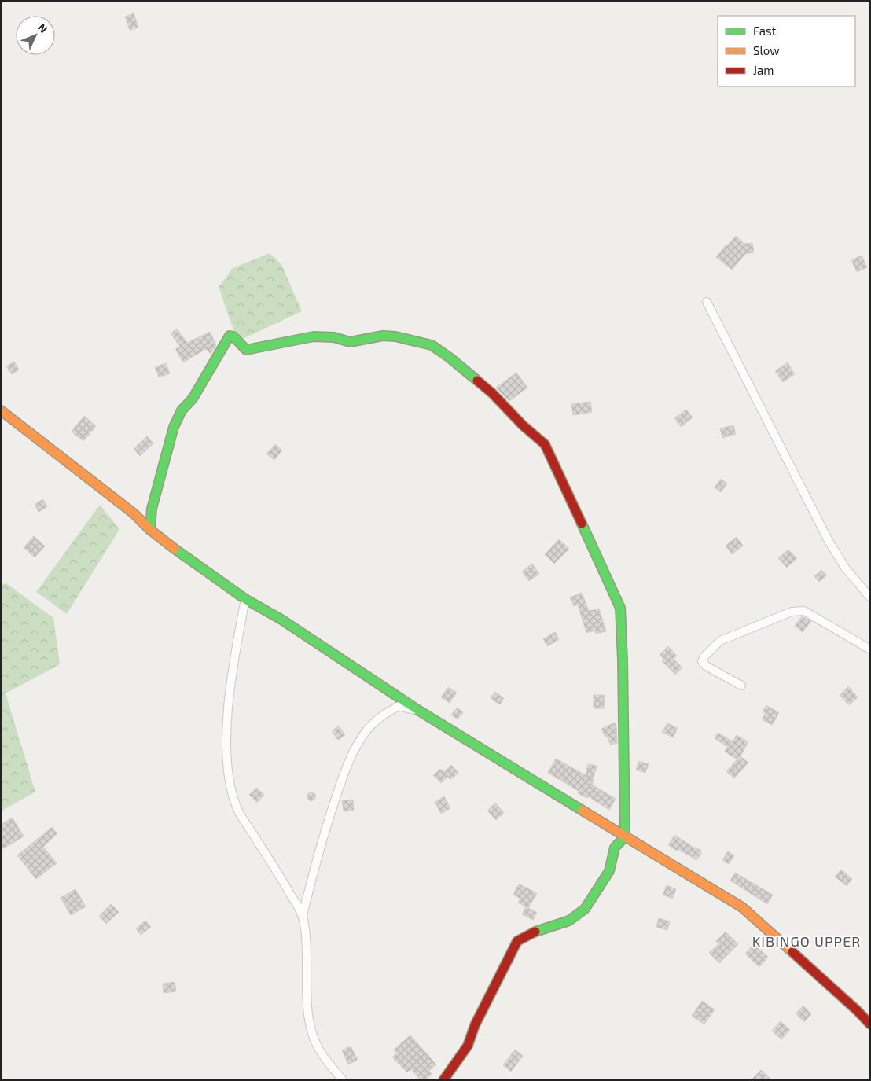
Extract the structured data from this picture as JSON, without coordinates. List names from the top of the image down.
{
  "districts": ["KIBINGO UPPER"],
  "legend": ["Fast", "Slow", "Jam"],
  "north": "top right"
}
